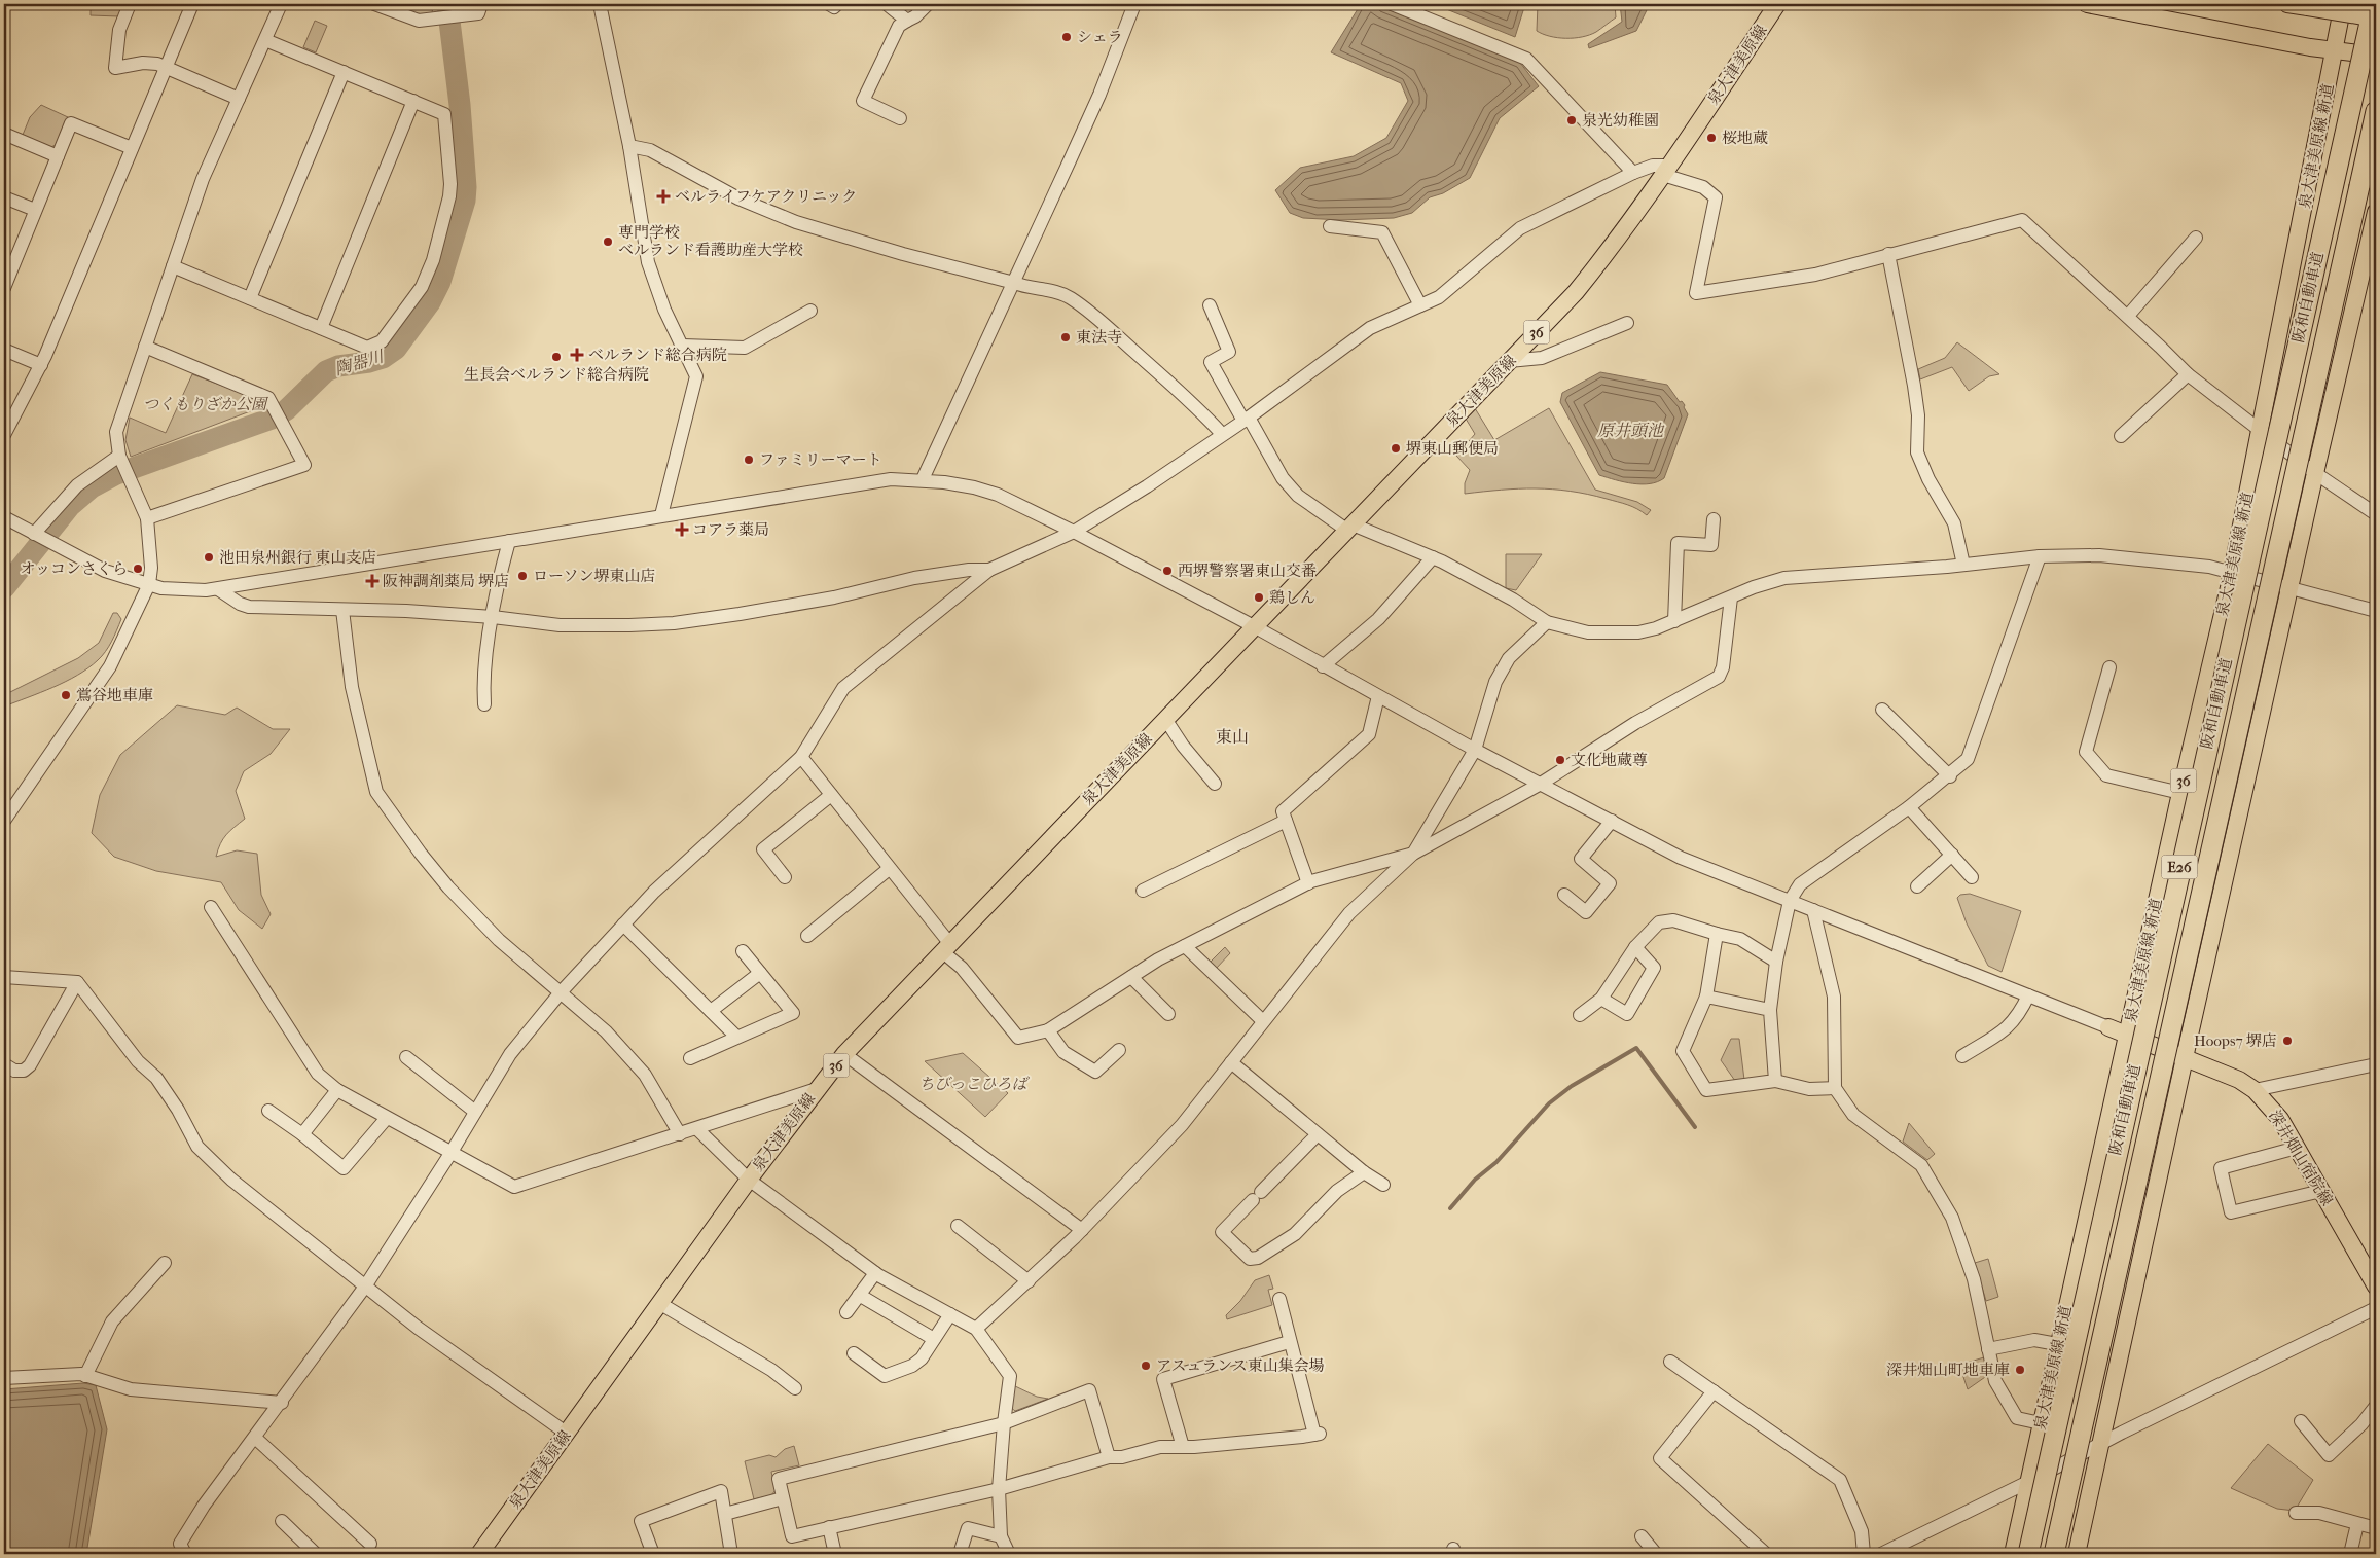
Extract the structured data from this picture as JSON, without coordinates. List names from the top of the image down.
{
  "streets": {
    "highway": ["阪和自動車道", "E26"],
    "main road": [
      "泉大津美原線",
      "泉大津美原線 新道",
      "36",
      "深井畑山宿院線"
    ]
  },
  "crossings": [
    ["泉大津美原線 新道", "深井畑山宿院線"]
  ],
  "districts": ["東山"],
  "water": ["陶器川", "原井頭池"],
  "parks": ["つくもりざか公園", "ちびっこひろば"],
  "places": {
    "other": [
      "シェラ",
      "泉光幼稚園",
      "桜地蔵",
      "専門学校 ベルランド看護助産大学校",
      "東法寺",
      "生長会ベルランド総合病院",
      "堺東山郵便局",
      "ファミリーマート",
      "池田泉州銀行 東山支店",
      "オッコンさくら",
      "西堺警察署東山交番",
      "ローソン堺東山店",
      "鶏しん",
      "鴬谷地車庫",
      "文化地蔵尊",
      "Hoops7 堺店",
      "アスュランス東山集会場",
      "深井畑山町地車庫"
    ],
    "health": [
      "ベルライフケアクリニック",
      "ベルランド総合病院",
      "コアラ薬局",
      "阪神調剤薬局 堺店"
    ]
  }
}
